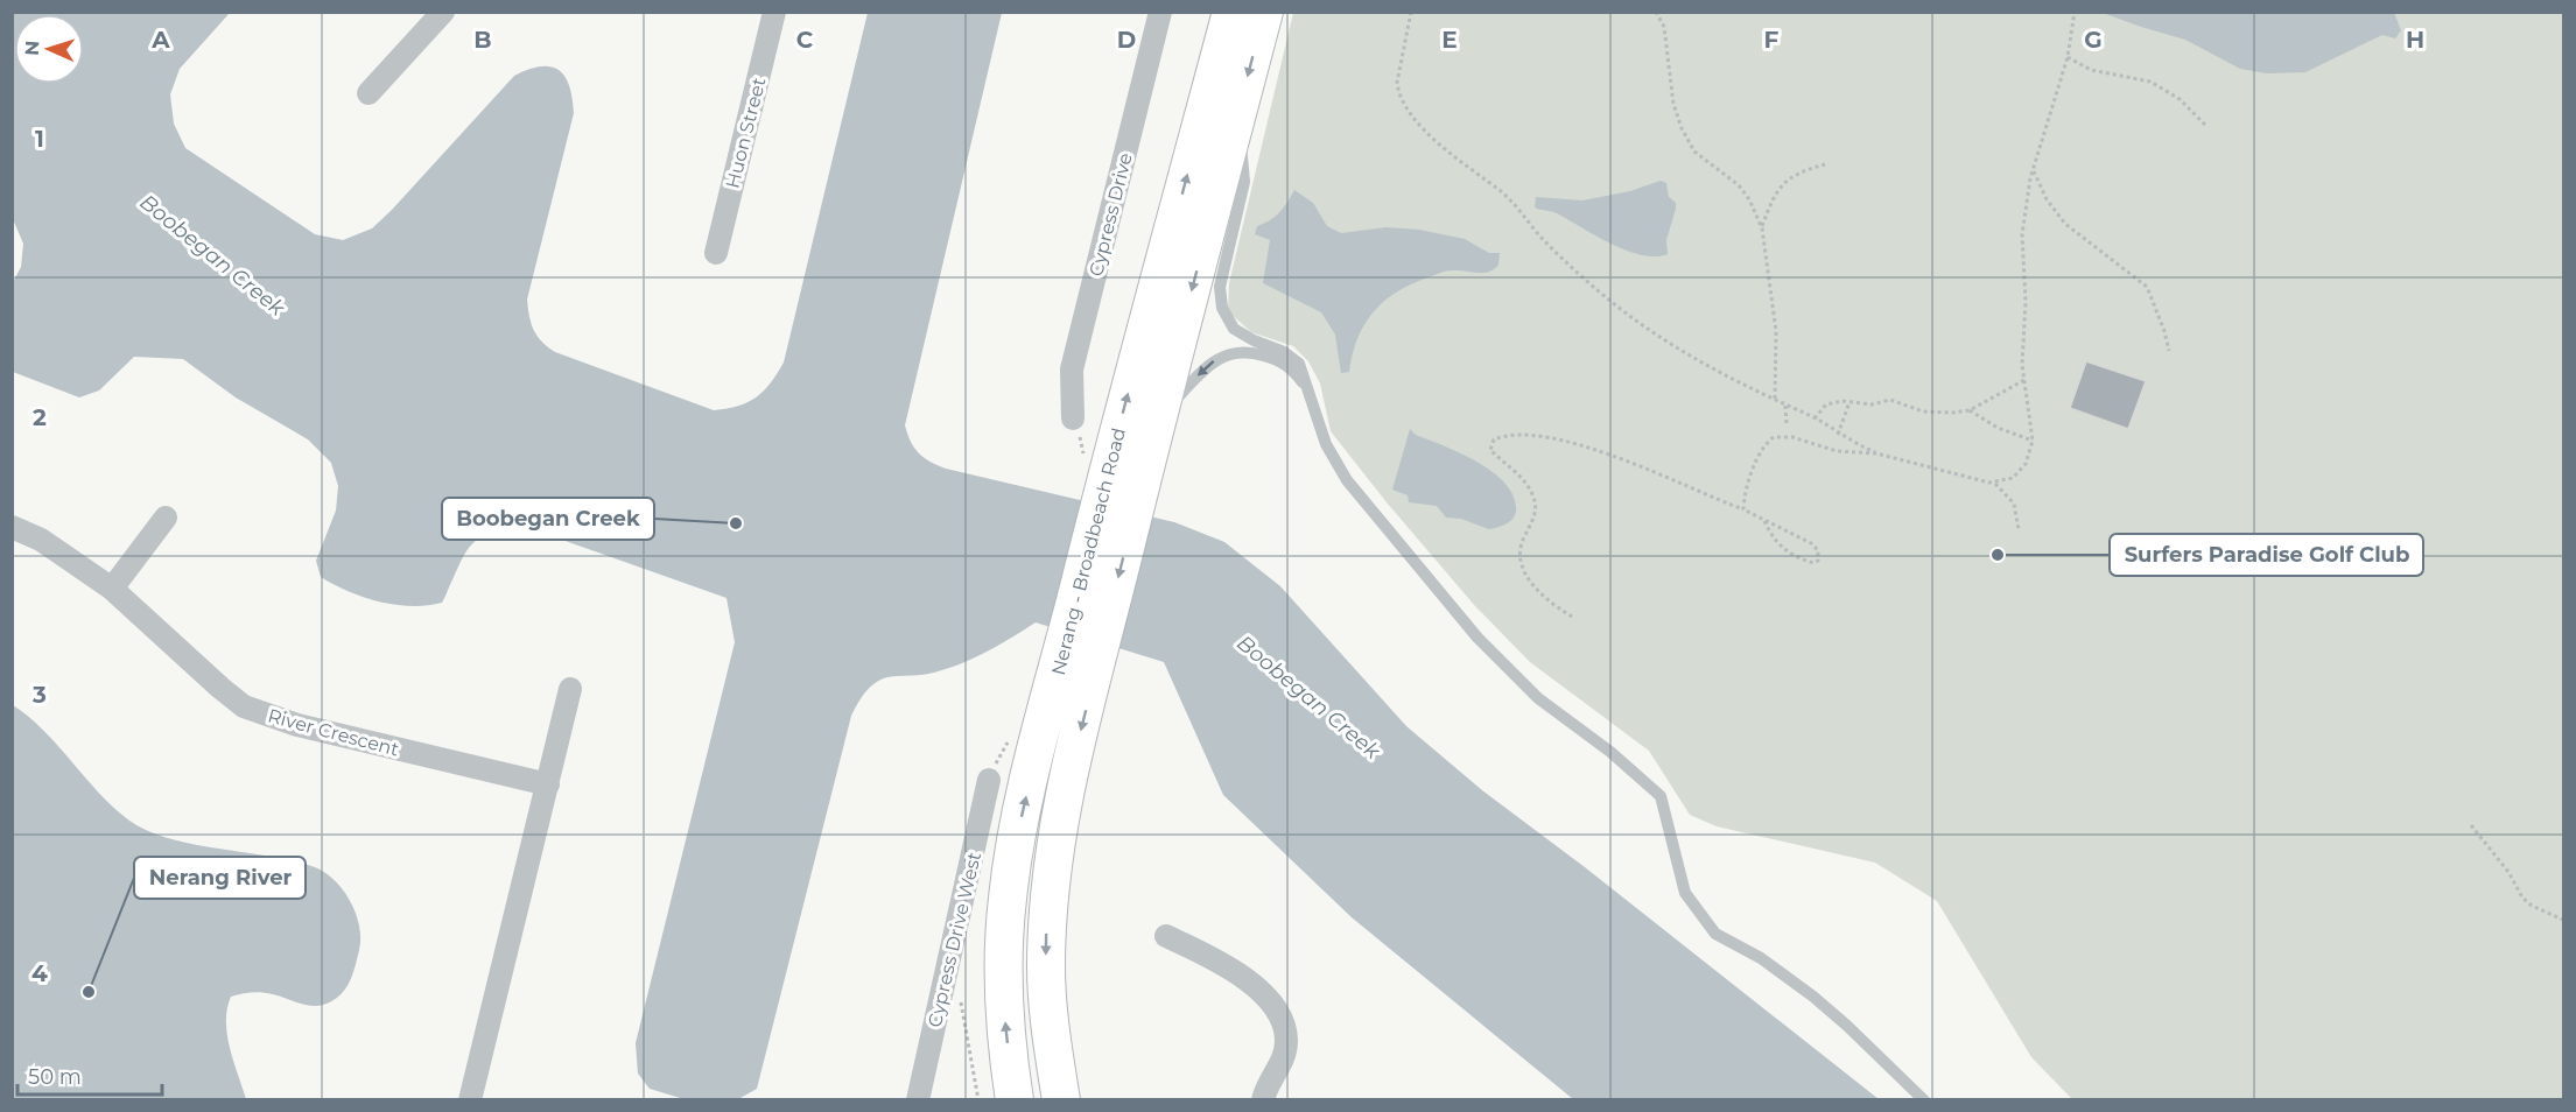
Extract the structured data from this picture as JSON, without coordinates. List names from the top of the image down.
{
  "streets": {
    "main road": ["Nerang - Broadbeach Road"],
    "street": [
      "Huon Street",
      "Cypress Drive",
      "River Crescent",
      "Cypress Drive West"
    ]
  },
  "water": ["Boobegan Creek"],
  "places": ["Boobegan Creek", "Surfers Paradise Golf Club", "Nerang River"],
  "scale_bar": "50 m",
  "north": "left",
  "grid": {
    "columns": [
      "A",
      "B",
      "C",
      "D",
      "E",
      "F",
      "G",
      "H"
    ],
    "rows": [
      "1",
      "2",
      "3",
      "4"
    ]
  }
}
